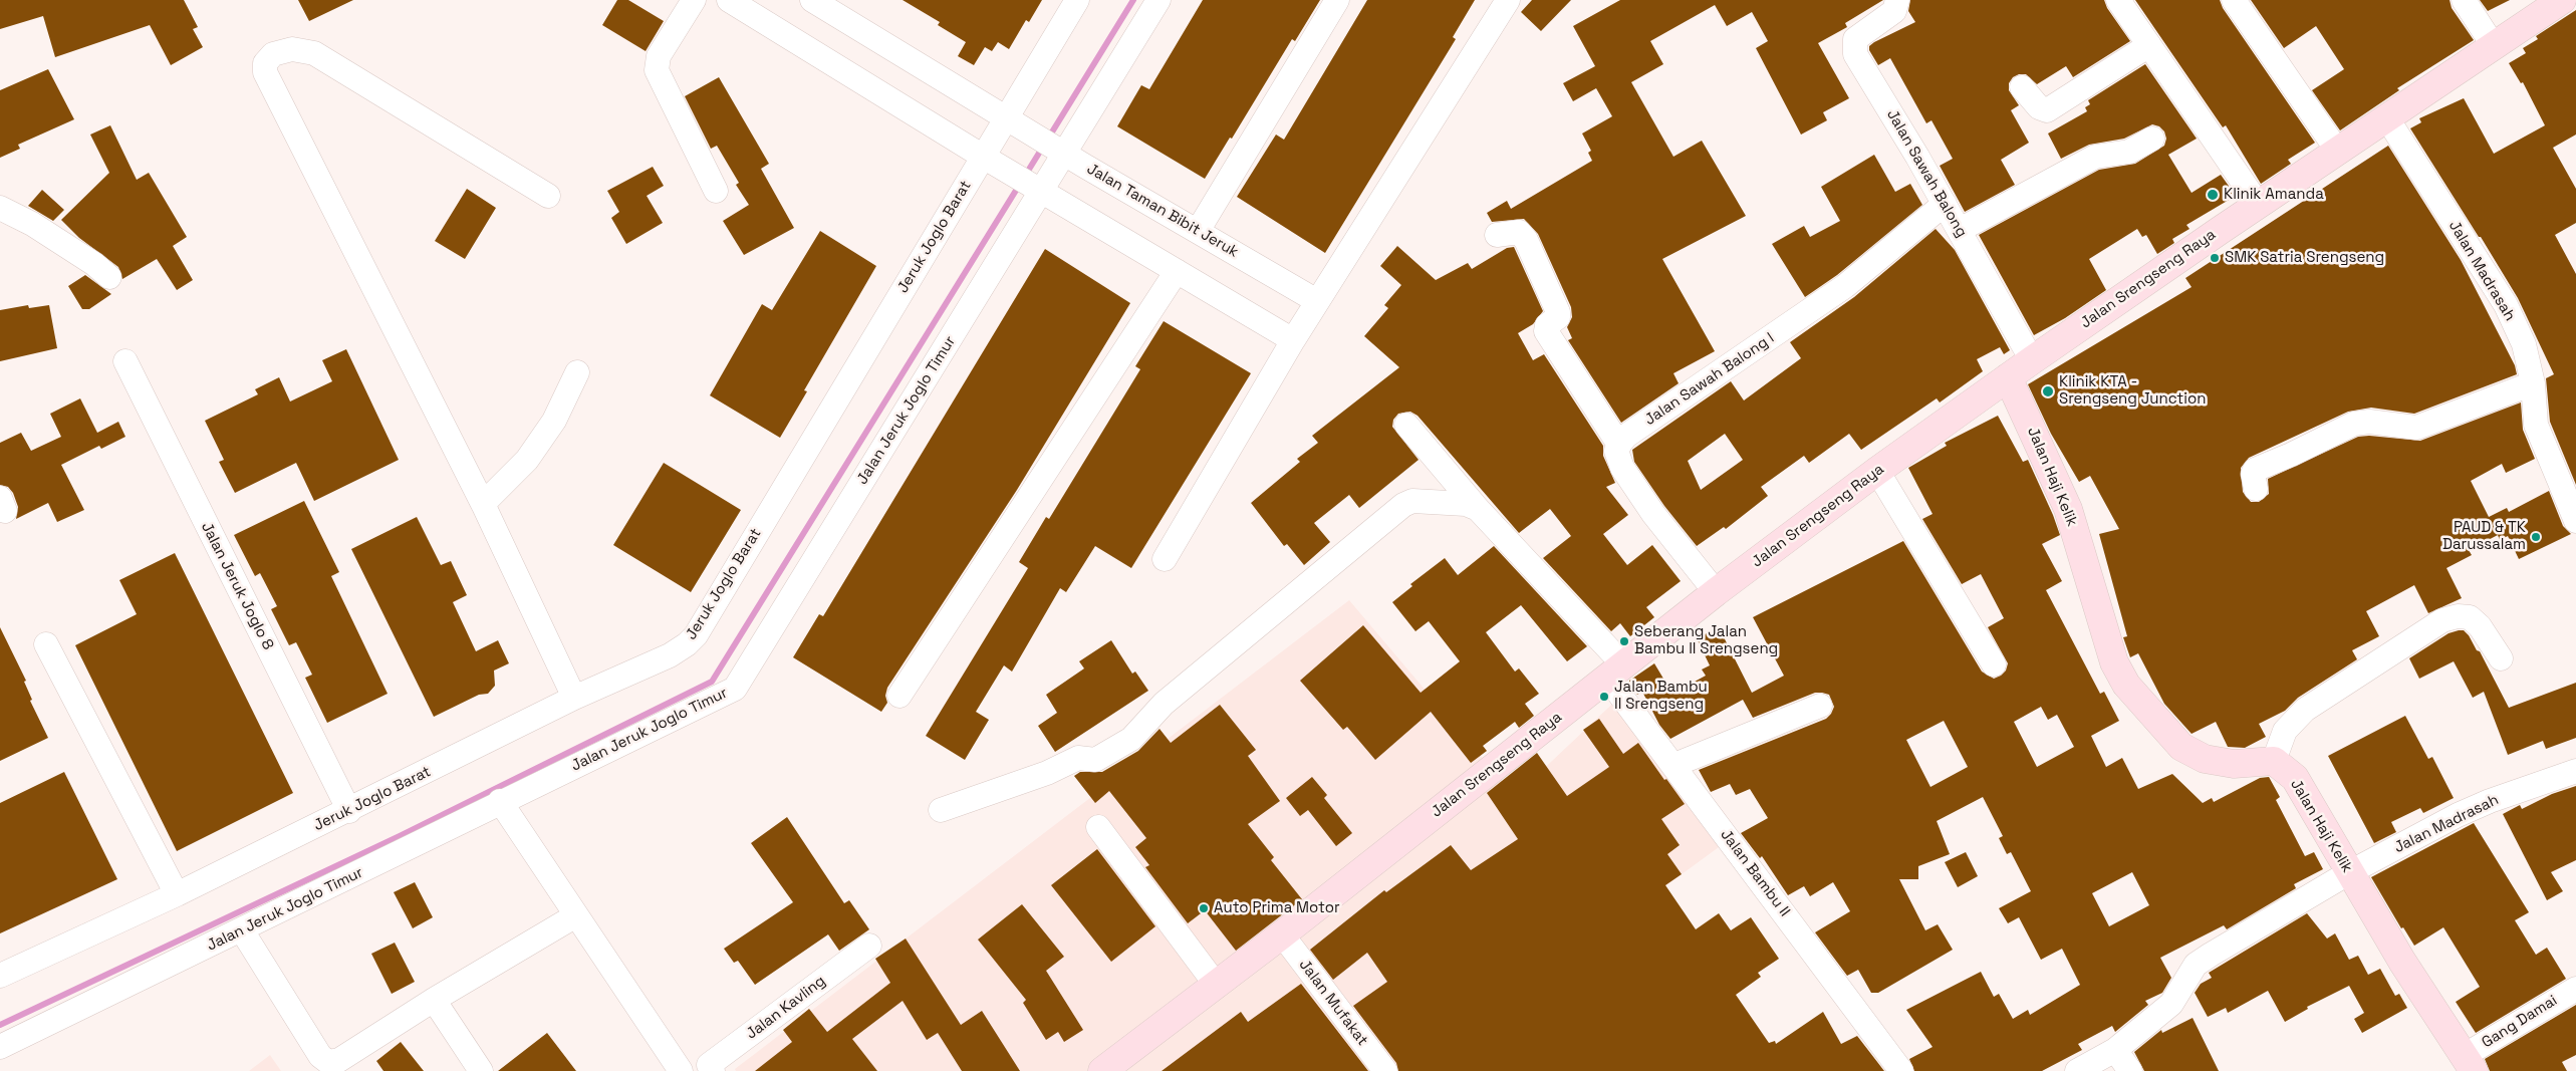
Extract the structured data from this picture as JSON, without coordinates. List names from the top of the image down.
{
  "streets": {
    "main road": ["Jalan Srengseng Raya", "Jalan Haji Kelik"],
    "street": [
      "Jalan Sawah Balong",
      "Jalan Taman Bibit Jeruk",
      "Jeruk Joglo Barat",
      "Jalan Madrasah",
      "Jalan Sawah Balong I",
      "Jalan Jeruk Joglo Timur",
      "Jalan Jeruk Joglo 8",
      "Jalan Bambu II",
      "Jalan Mufakat",
      "Jalan Kavling",
      "Gang Damai"
    ]
  },
  "crossings": [
    ["Jalan Sawah Balong", "Jalan Srengseng Raya"],
    ["Jalan Sawah Balong", "Jalan Sawah Balong I"],
    ["Jalan Taman Bibit Jeruk", "Jeruk Joglo Barat"],
    ["Jalan Taman Bibit Jeruk", "Jalan Jeruk Joglo Timur"],
    ["Jeruk Joglo Barat", "Jalan Jeruk Joglo 8"],
    ["Jalan Madrasah", "Jalan Srengseng Raya"],
    ["Jalan Madrasah", "Jalan Haji Kelik"],
    ["Jalan Srengseng Raya", "Jalan Haji Kelik"],
    ["Jalan Srengseng Raya", "Jalan Bambu II"],
    ["Jalan Srengseng Raya", "Jalan Mufakat"],
    ["Jalan Haji Kelik", "Gang Damai"]
  ],
  "places": [
    "Klinik Amanda",
    "SMK Satria Srengseng",
    "Klinik KTA - Srengseng Junction",
    "PAUD & TK Darussalam",
    "Seberang Jalan Bambu II Srengseng",
    "Jalan Bambu II Srengseng",
    "Auto Prima Motor"
  ]
}
